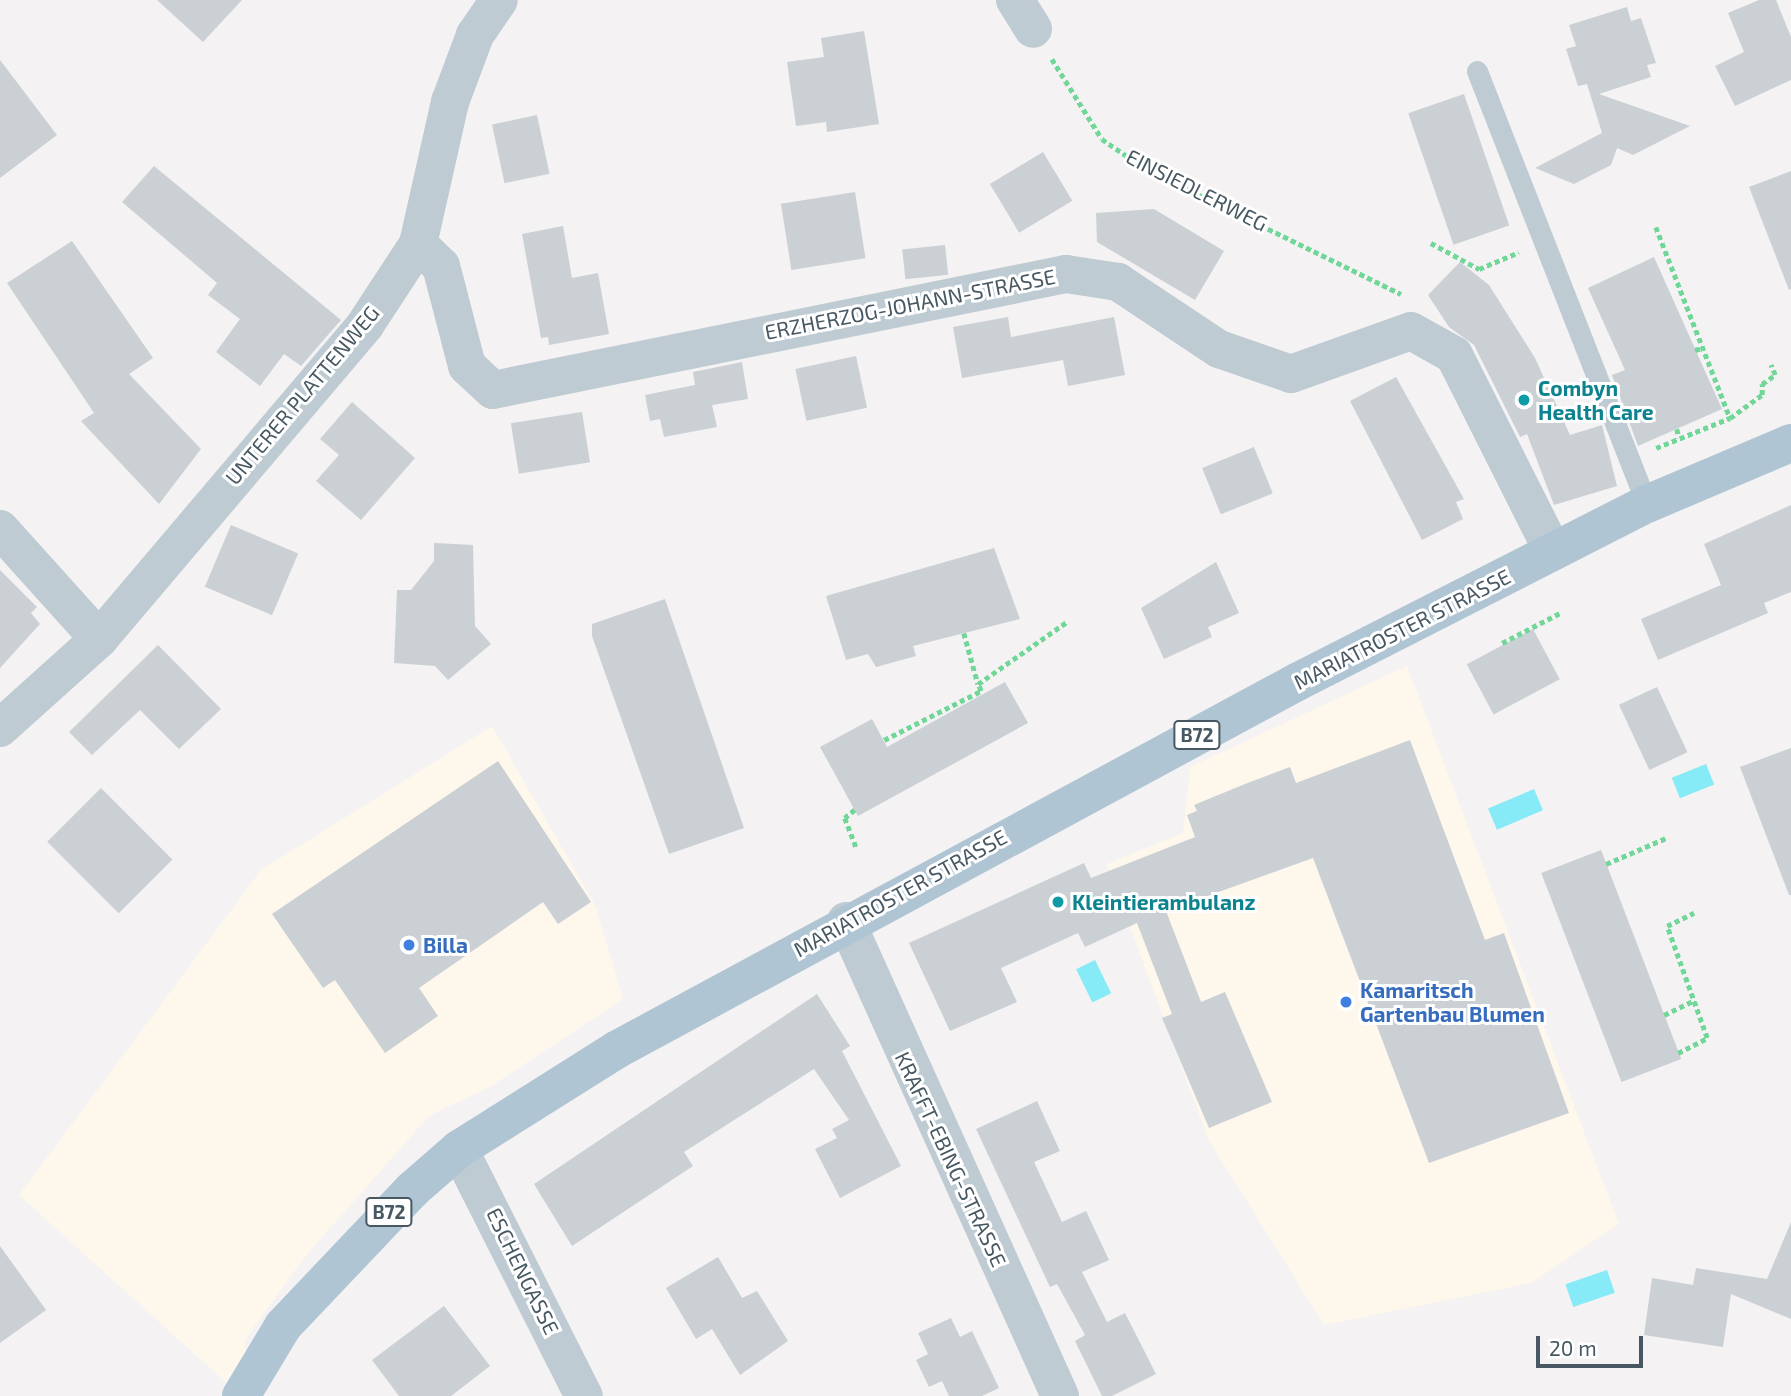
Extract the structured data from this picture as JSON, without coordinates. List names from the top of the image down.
{
  "streets": {
    "main road": ["MARIATROSTER STRASSE", "B72"],
    "street": [
      "ERZHERZOG-JOHANN-STRASSE",
      "UNTERER PLATTENWEG",
      "KRAFFT-EBING-STRASSE",
      "ESCHENGASSE"
    ],
    "path": ["EINSIEDLERWEG"]
  },
  "crossings": [
    ["ERZHERZOG-JOHANN-STRASSE", "UNTERER PLATTENWEG"],
    ["ERZHERZOG-JOHANN-STRASSE", "MARIATROSTER STRASSE"],
    ["MARIATROSTER STRASSE", "KRAFFT-EBING-STRASSE"],
    ["MARIATROSTER STRASSE", "ESCHENGASSE"]
  ],
  "places": [
    "Combyn Health Care",
    "Kleintierambulanz",
    "Billa",
    "Kamaritsch Gartenbau Blumen"
  ],
  "scale_bar": "20 m"
}
